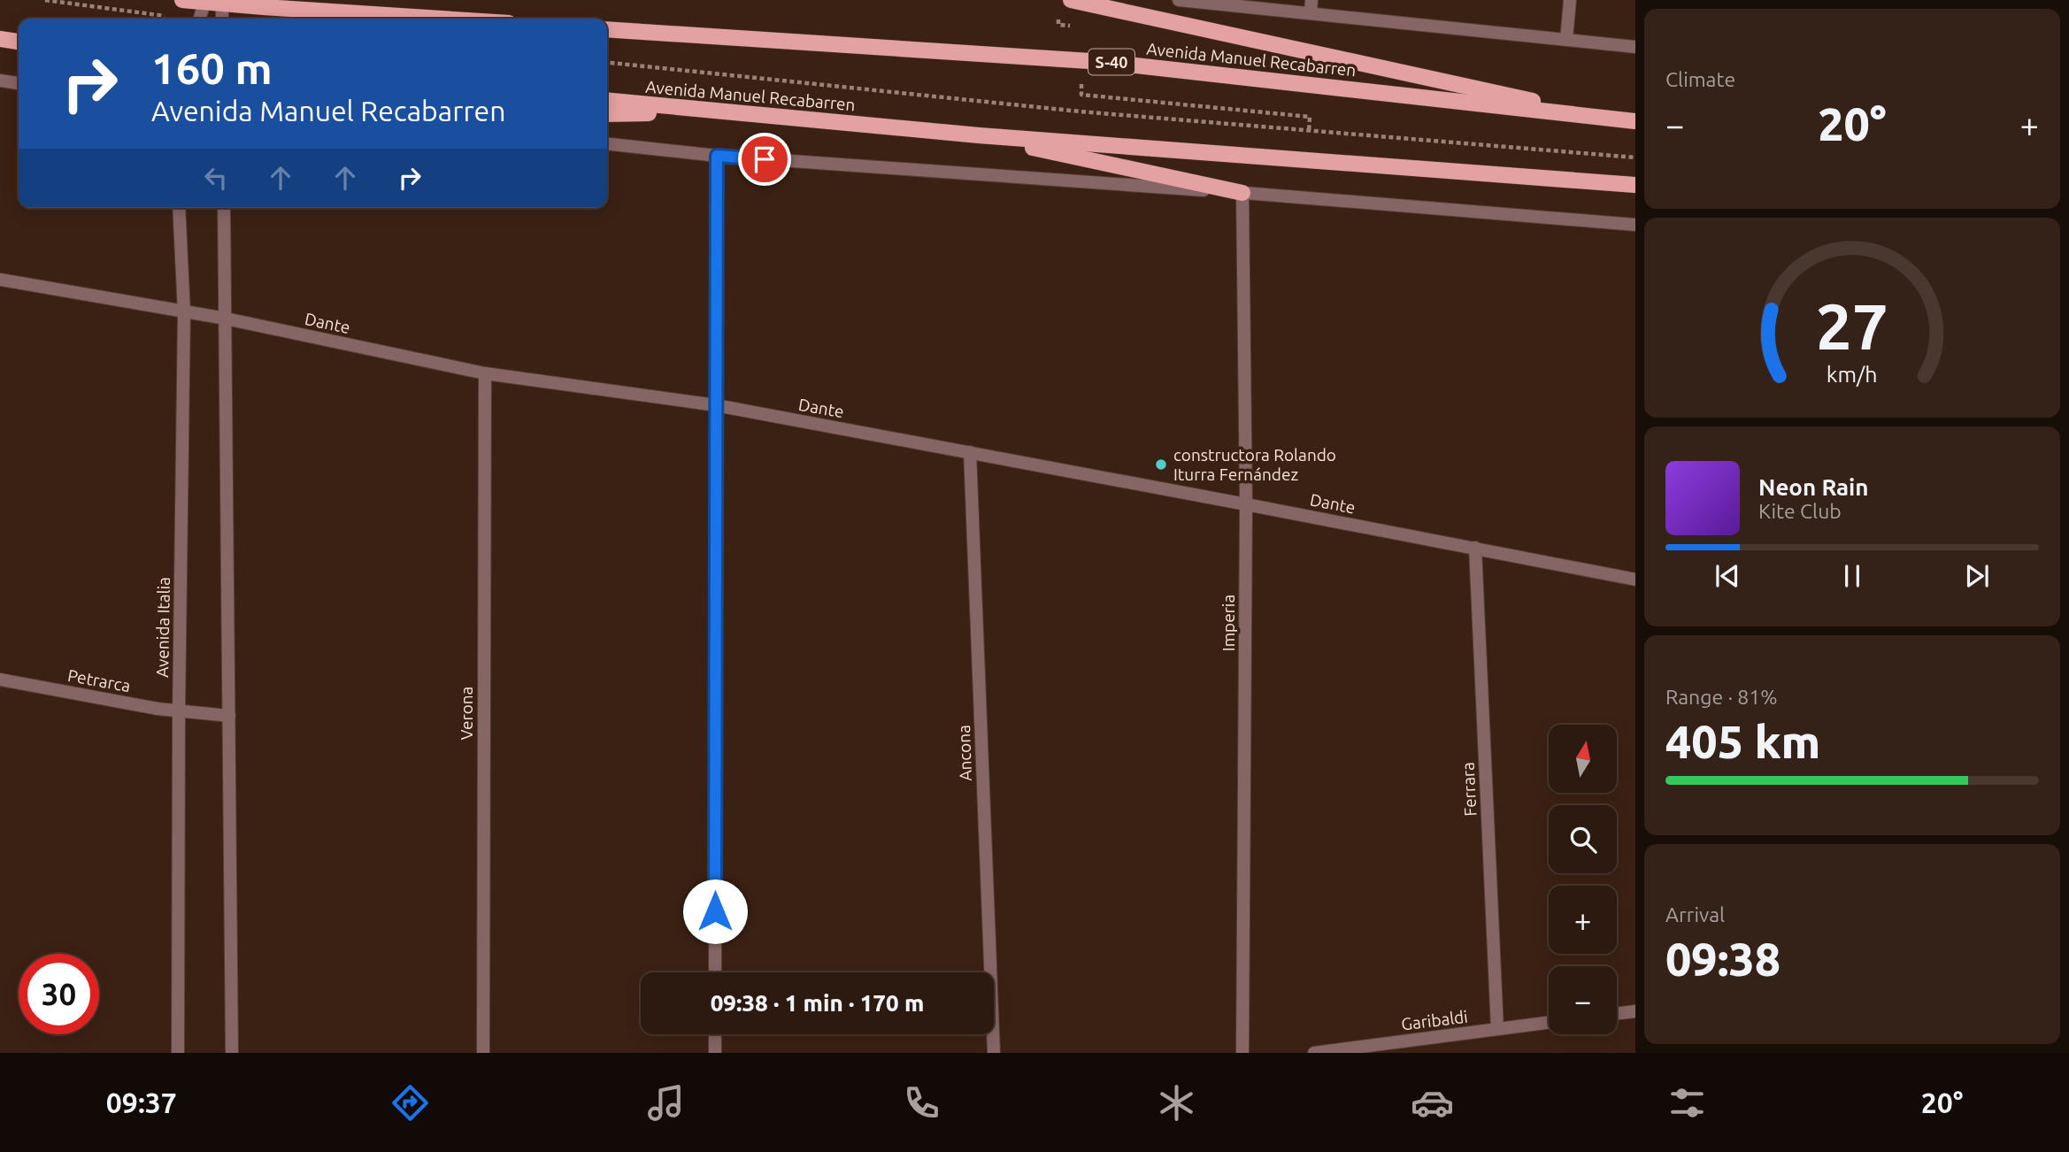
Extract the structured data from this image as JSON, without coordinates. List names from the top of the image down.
{
  "streets": {
    "main road": ["Avenida Manuel Recabarren", "S-40"],
    "street": [
      "Dante",
      "Imperia",
      "Avenida Italia",
      "Petrarca",
      "Verona",
      "Ancona",
      "Ferrara",
      "Garibaldi"
    ]
  },
  "crossings": [
    ["Dante", "Imperia"],
    ["Dante", "Avenida Italia"],
    ["Dante", "Verona"],
    ["Dante", "Ancona"],
    ["Dante", "Ferrara"],
    ["Avenida Italia", "Petrarca"],
    ["Ferrara", "Garibaldi"]
  ],
  "places": ["constructora Rolando Iturra Fernández"],
  "north": "top",
  "page": {
    "tile": [
      "Climate",
      ["Range · 81%", "405 km"],
      ["Arrival", "09:38"]
    ],
    "turn": ["160 m", "Avenida Manuel Recabarren"],
    "heat": ["−", "20°", "+"],
    "song": ["Neon Rain", "Kite Club"],
    "map_buttons": ["+", "−"],
    "limit": "30",
    "trip": "09:38 · 1 min · 170 m",
    "tabs": ["09:37", "20°"],
    "gauge": ["27", "km/h"]
  }
}
